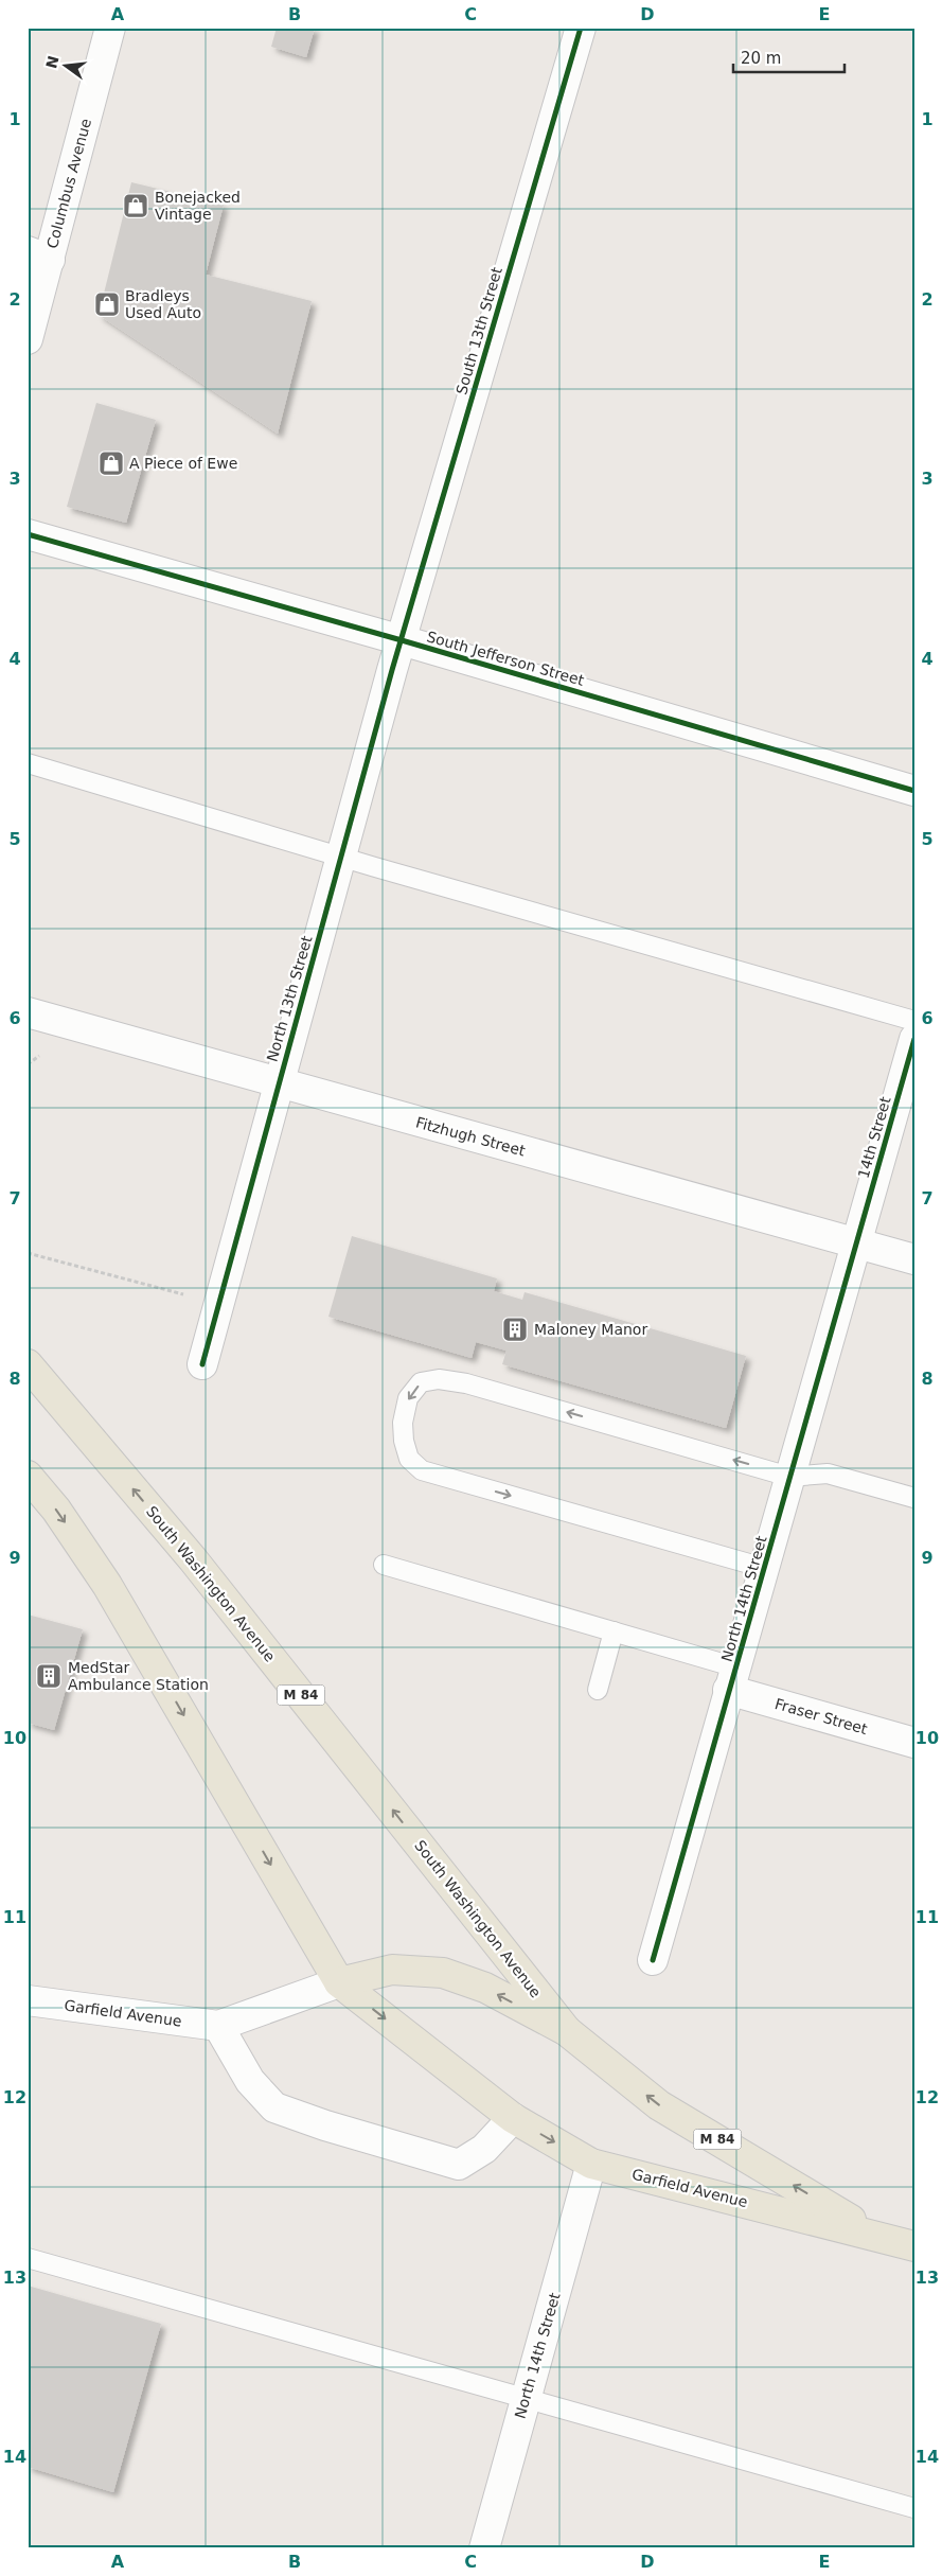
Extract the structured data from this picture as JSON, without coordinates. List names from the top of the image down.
{
  "streets": {
    "main road": ["South Washington Avenue", "M 84", "Garfield Avenue"],
    "street": [
      "Columbus Avenue",
      "South 13th Street",
      "South Jefferson Street",
      "North 13th Street",
      "Fitzhugh Street",
      "14th Street",
      "North 14th Street",
      "Fraser Street"
    ]
  },
  "crossings": [
    ["South 13th Street", "South Jefferson Street"],
    ["South 13th Street", "North 13th Street"],
    ["South Jefferson Street", "North 13th Street"],
    ["North 13th Street", "Fitzhugh Street"],
    ["Fitzhugh Street", "14th Street"],
    ["Fitzhugh Street", "North 14th Street"],
    ["14th Street", "North 14th Street"],
    ["South Washington Avenue", "Garfield Avenue"],
    ["North 14th Street", "Fraser Street"],
    ["North 14th Street", "Garfield Avenue"],
    ["M 84", "Garfield Avenue"]
  ],
  "places": {
    "shop": ["Bonejacked Vintage", "Bradleys Used Auto", "A Piece of Ewe"],
    "building": ["Maloney Manor", "MedStar Ambulance Station"]
  },
  "scale_bar": "20 m",
  "north": "left",
  "grid": {
    "columns": [
      "A",
      "B",
      "C",
      "D",
      "E"
    ],
    "rows": [
      "1",
      "2",
      "3",
      "4",
      "5",
      "6",
      "7",
      "8",
      "9",
      "10",
      "11",
      "12",
      "13",
      "14"
    ]
  }
}
